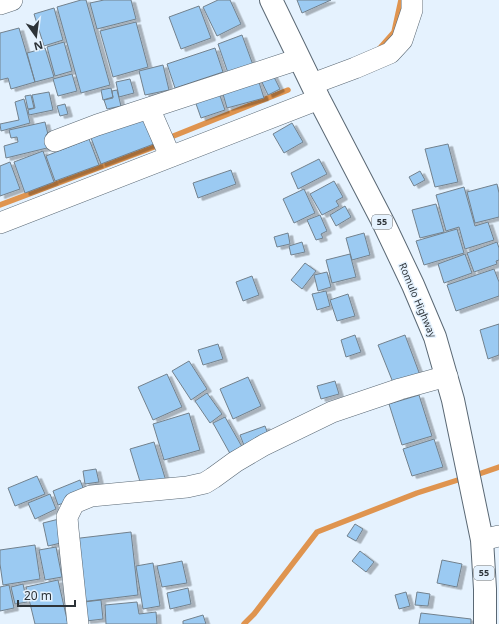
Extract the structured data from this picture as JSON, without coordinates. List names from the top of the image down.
{
  "streets": {
    "highway": ["55", "Romulo Highway"]
  },
  "scale_bar": "20 m",
  "north": "bottom"
}
